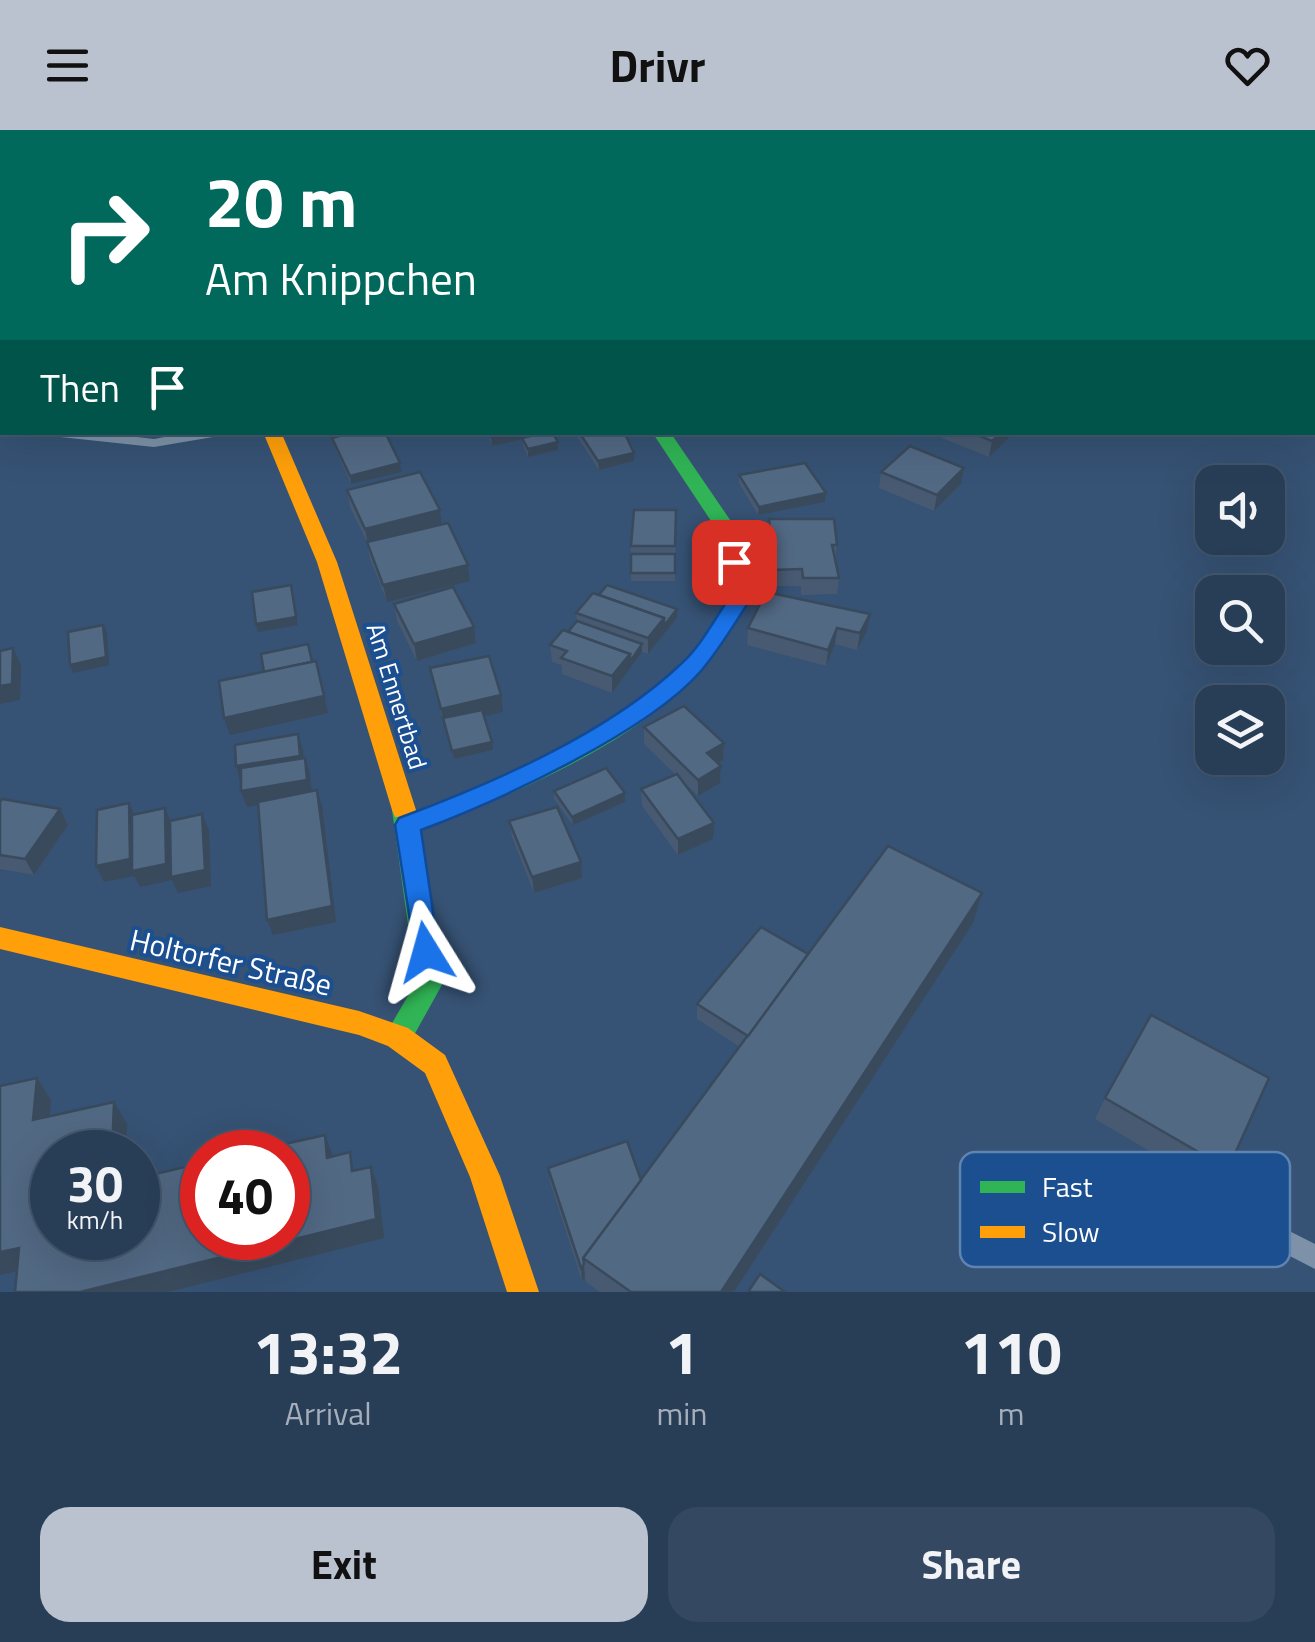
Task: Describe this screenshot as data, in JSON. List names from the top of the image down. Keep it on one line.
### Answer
{"streets":{"main road":["Am Ennertbad","Holtorfer Straße"]},"crossings":[["Am Ennertbad","Holtorfer Straße"]],"legend":["Fast","Slow"],"page":{"header":"Drivr","turn":["20 m","Am Knippchen"],"then":"Then","speed":"30 km/h","limit":"40","eta":["13:32","Arrival","1","min","110","m"],"buttons":["Exit","Share"]}}
